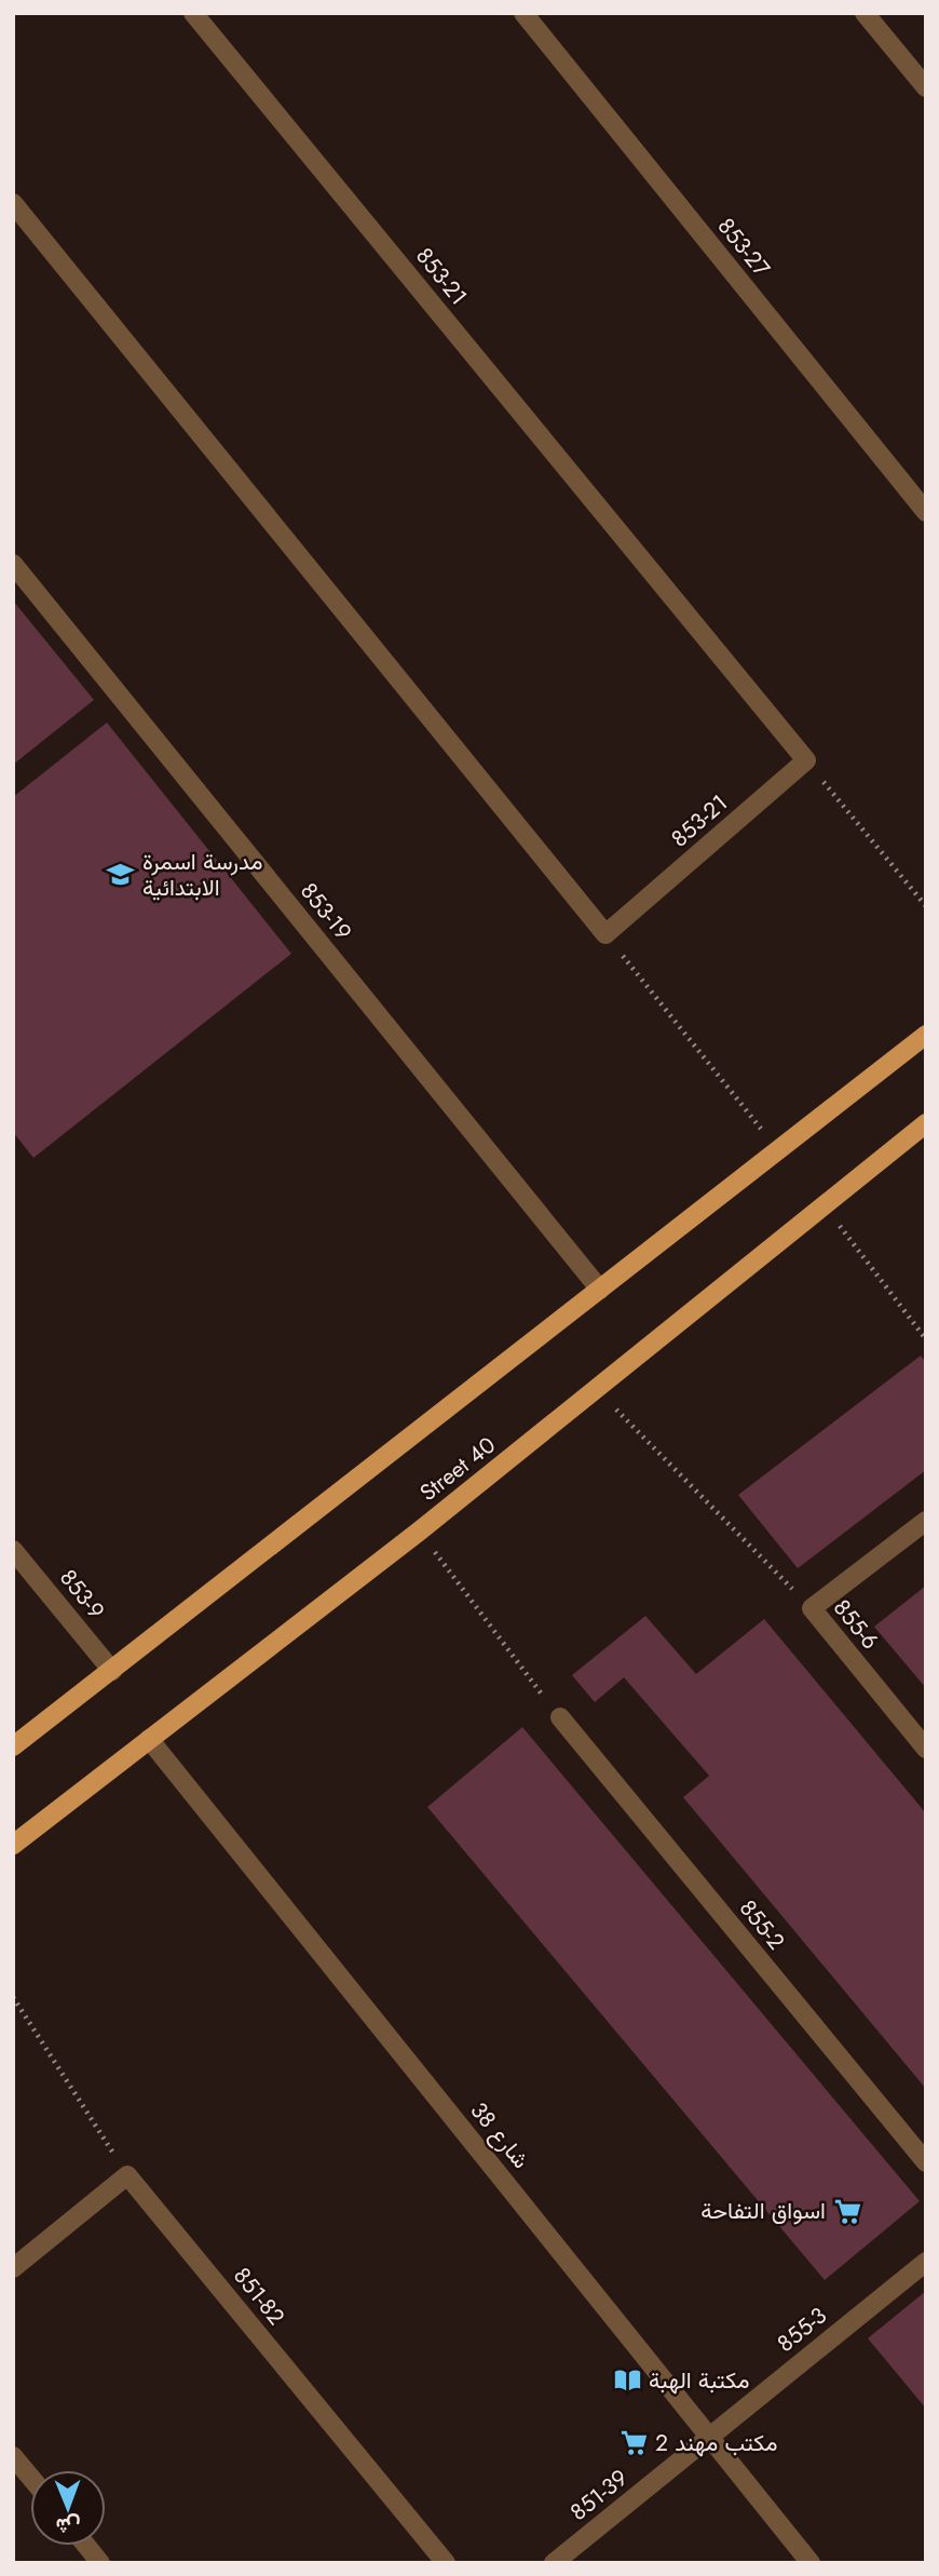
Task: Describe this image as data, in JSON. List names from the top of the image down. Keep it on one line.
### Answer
{"streets":{"main road":["Street 40"],"street":["853-27","853-21","853-19","853-9","855-6","855-2","شارع 38","851-82","855-3","851-39"]},"crossings":[["Street 40","شارع 38"],["شارع 38","855-3"],["شارع 38","851-39"],["855-3","851-39"]],"places":{"school or university":["مدرسة اسمرة الابتدائية"],"supermarket":["اسواق التفاحة","مكتب مهند 2"],"library":["مكتبة الهبة"]},"north":"bottom"}
